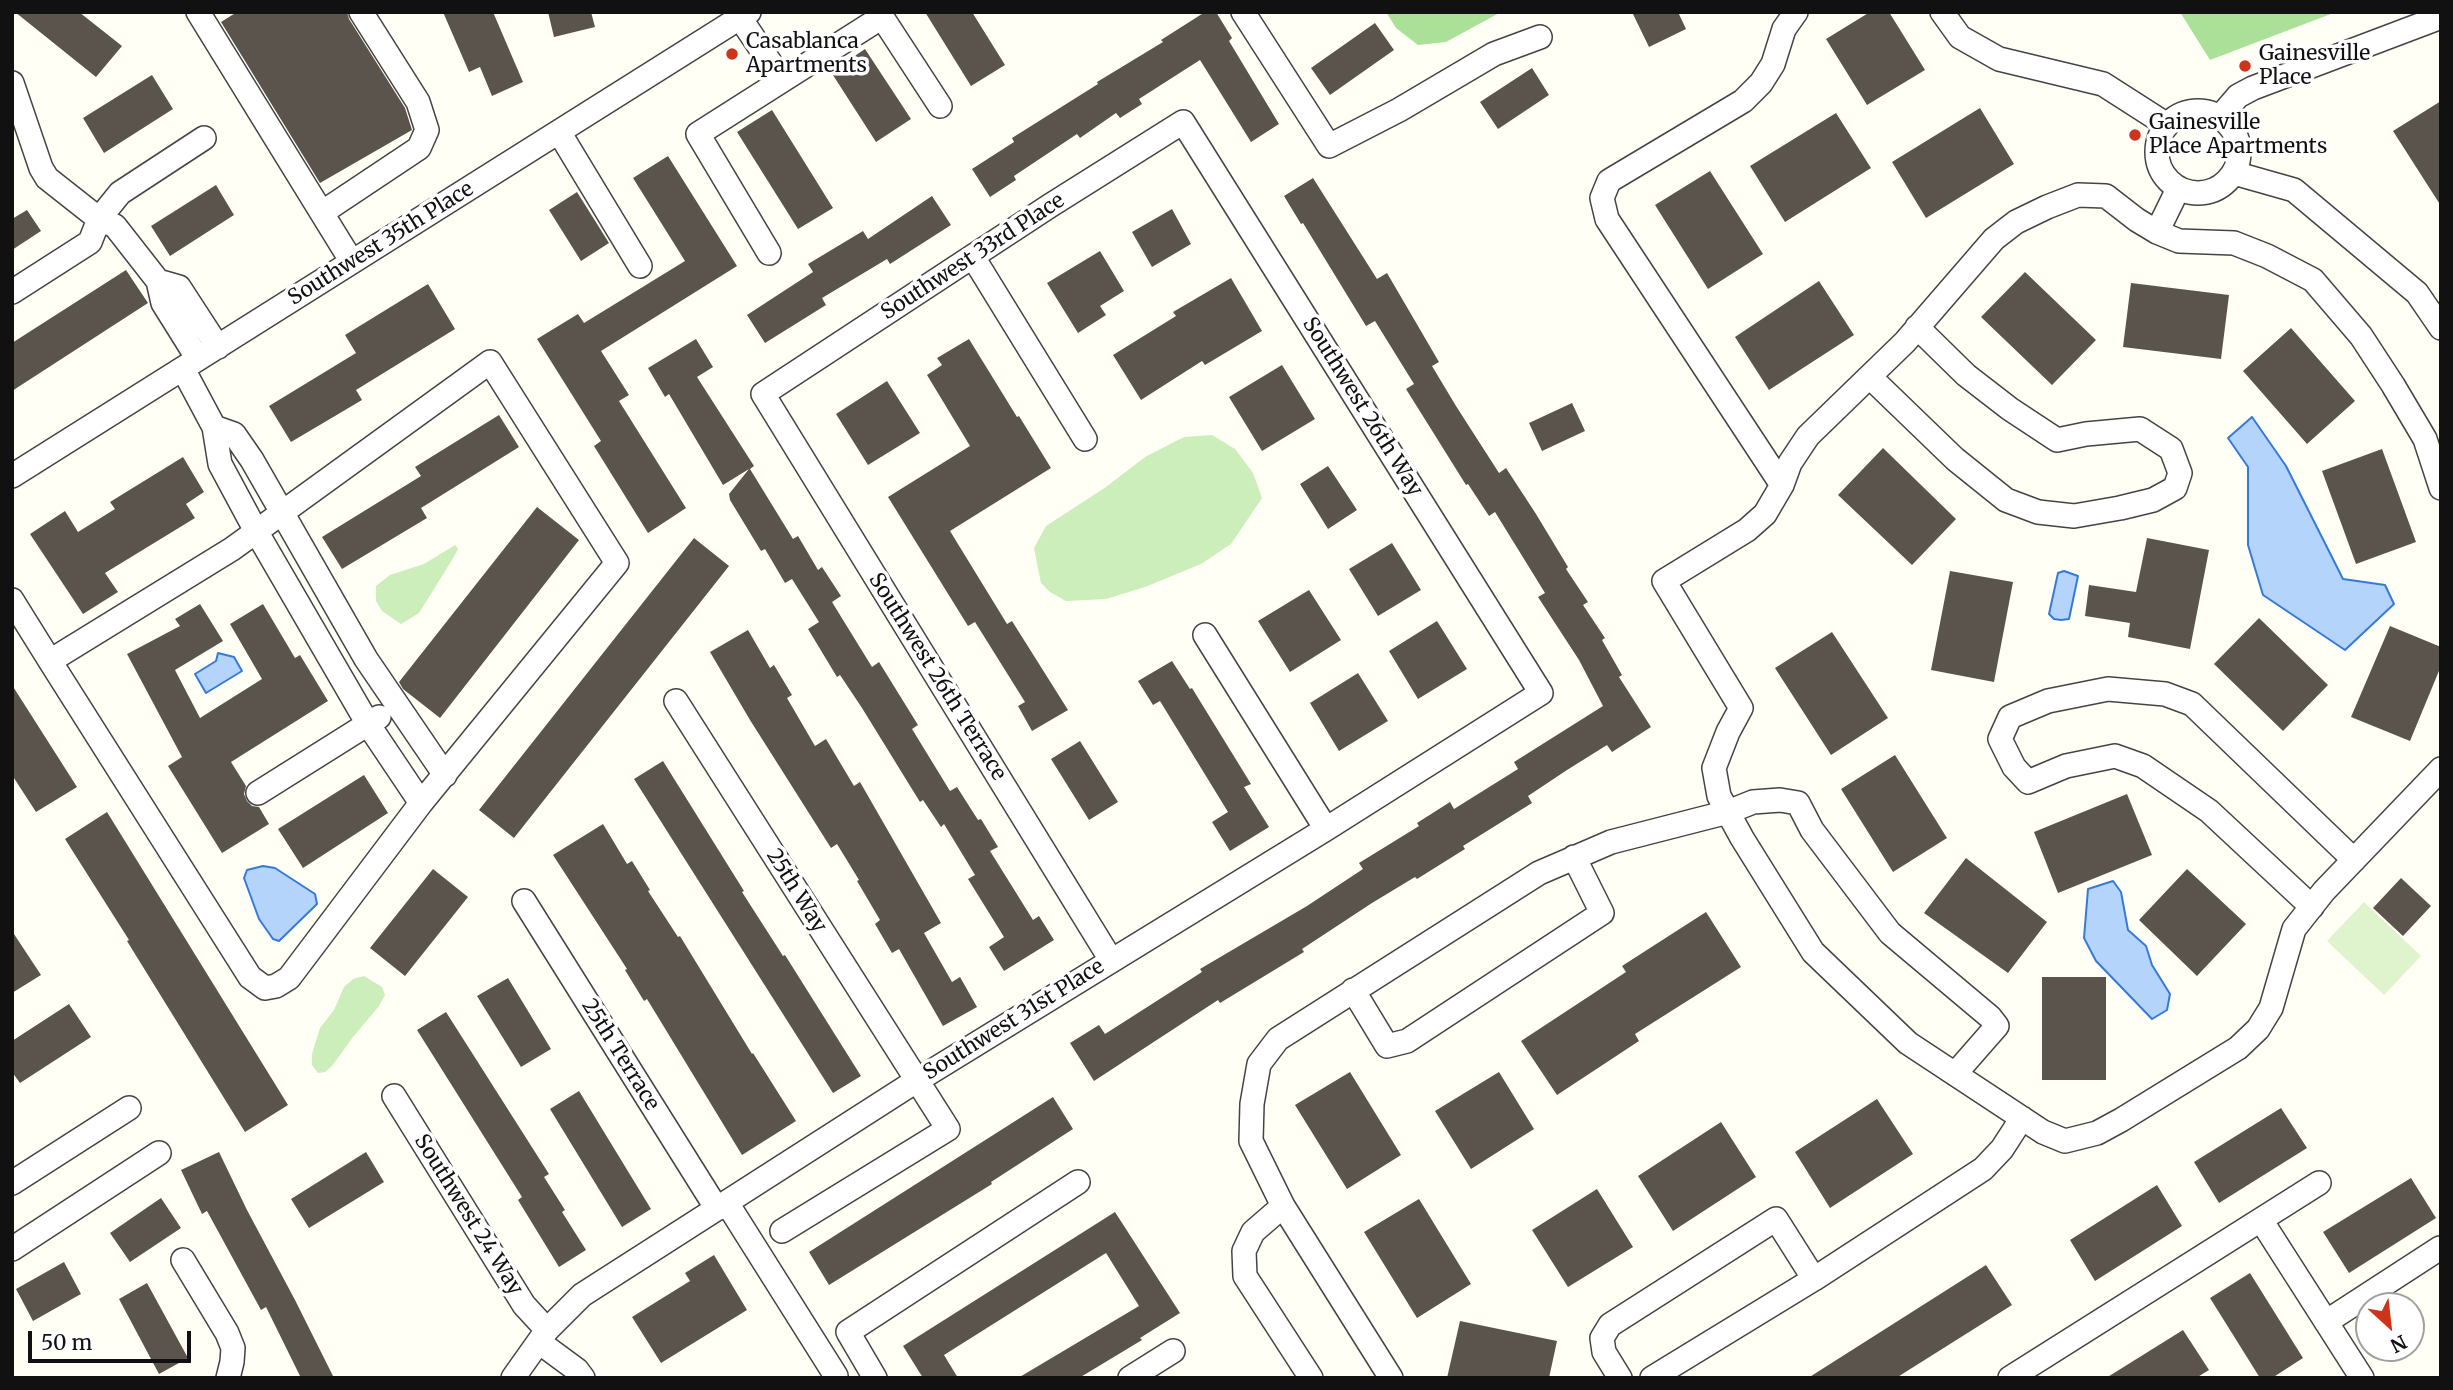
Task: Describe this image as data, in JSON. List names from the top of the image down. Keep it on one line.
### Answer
{"streets":{"street":["Southwest 35th Place","Southwest 33rd Place","Southwest 26th Way","Southwest 26th Terrace","25th Way","Southwest 31st Place","25th Terrace","Southwest 24 Way"]},"crossings":[["Southwest 33rd Place","Southwest 26th Way"],["Southwest 33rd Place","Southwest 26th Terrace"],["Southwest 26th Way","Southwest 31st Place"],["Southwest 26th Terrace","Southwest 31st Place"],["25th Way","Southwest 31st Place"],["Southwest 31st Place","25th Terrace"],["Southwest 31st Place","Southwest 24 Way"]],"places":["Casablanca Apartments","Gainesville Place","Gainesville Place Apartments"],"scale_bar":"50 m","north":"bottom right"}
